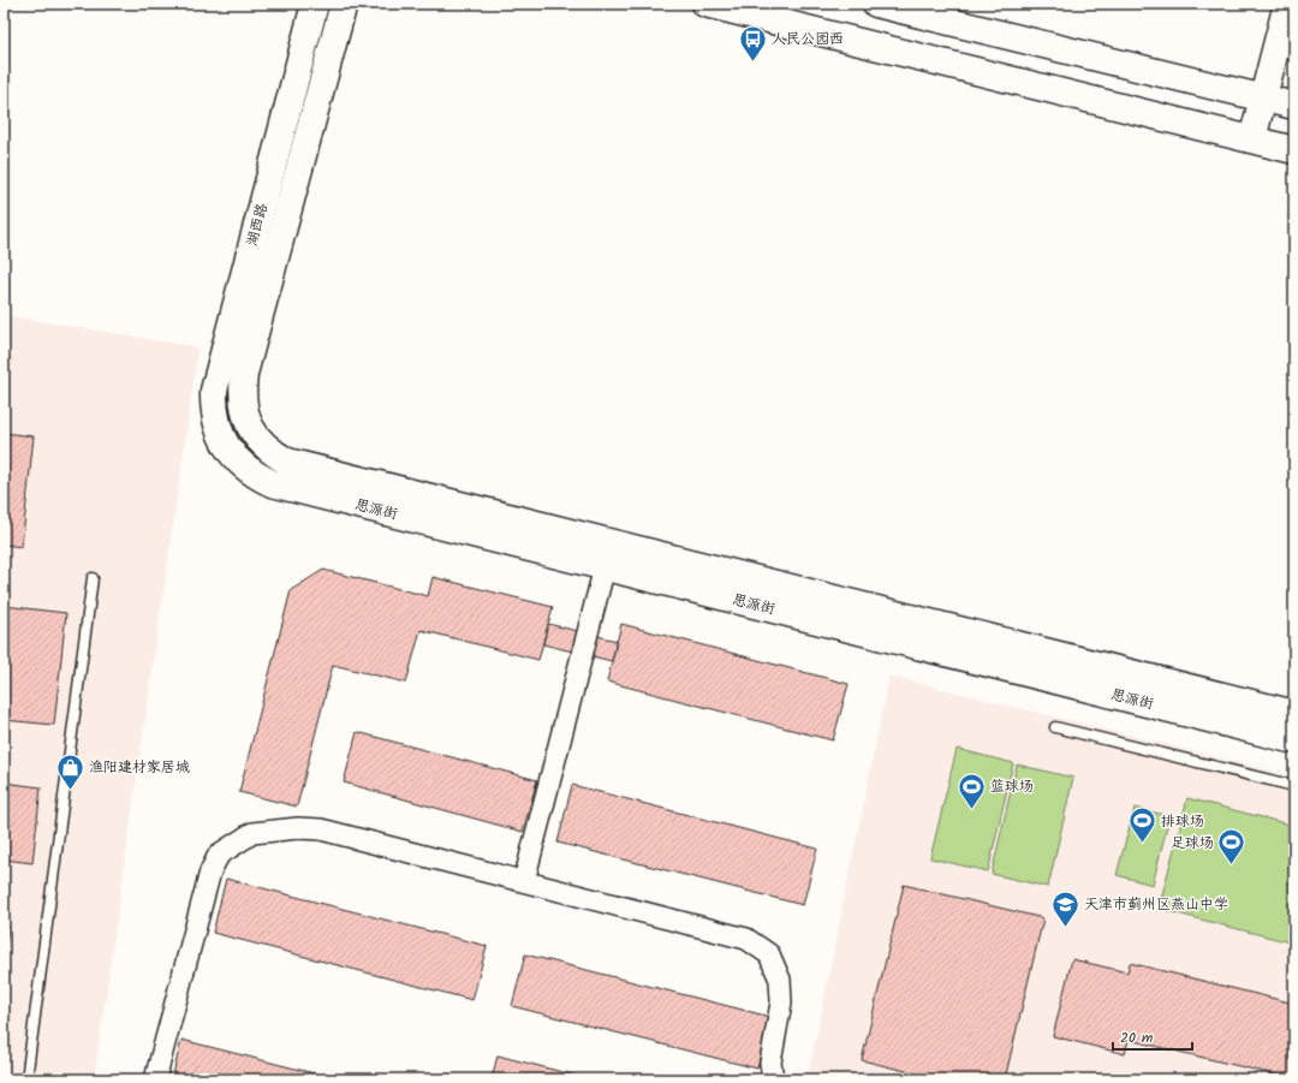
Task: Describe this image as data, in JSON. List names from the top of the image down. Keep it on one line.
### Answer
{"streets":{"street":["湖西路","思源街"]},"crossings":[["湖西路","思源街"]],"places":{"bus stop":["人民公园西"],"shop":["渔阳建材家居城"],"sports":["篮球场","排球场","足球场"],"school or university":["天津市蓟州区燕山中学"]},"scale_bar":"20 m"}
